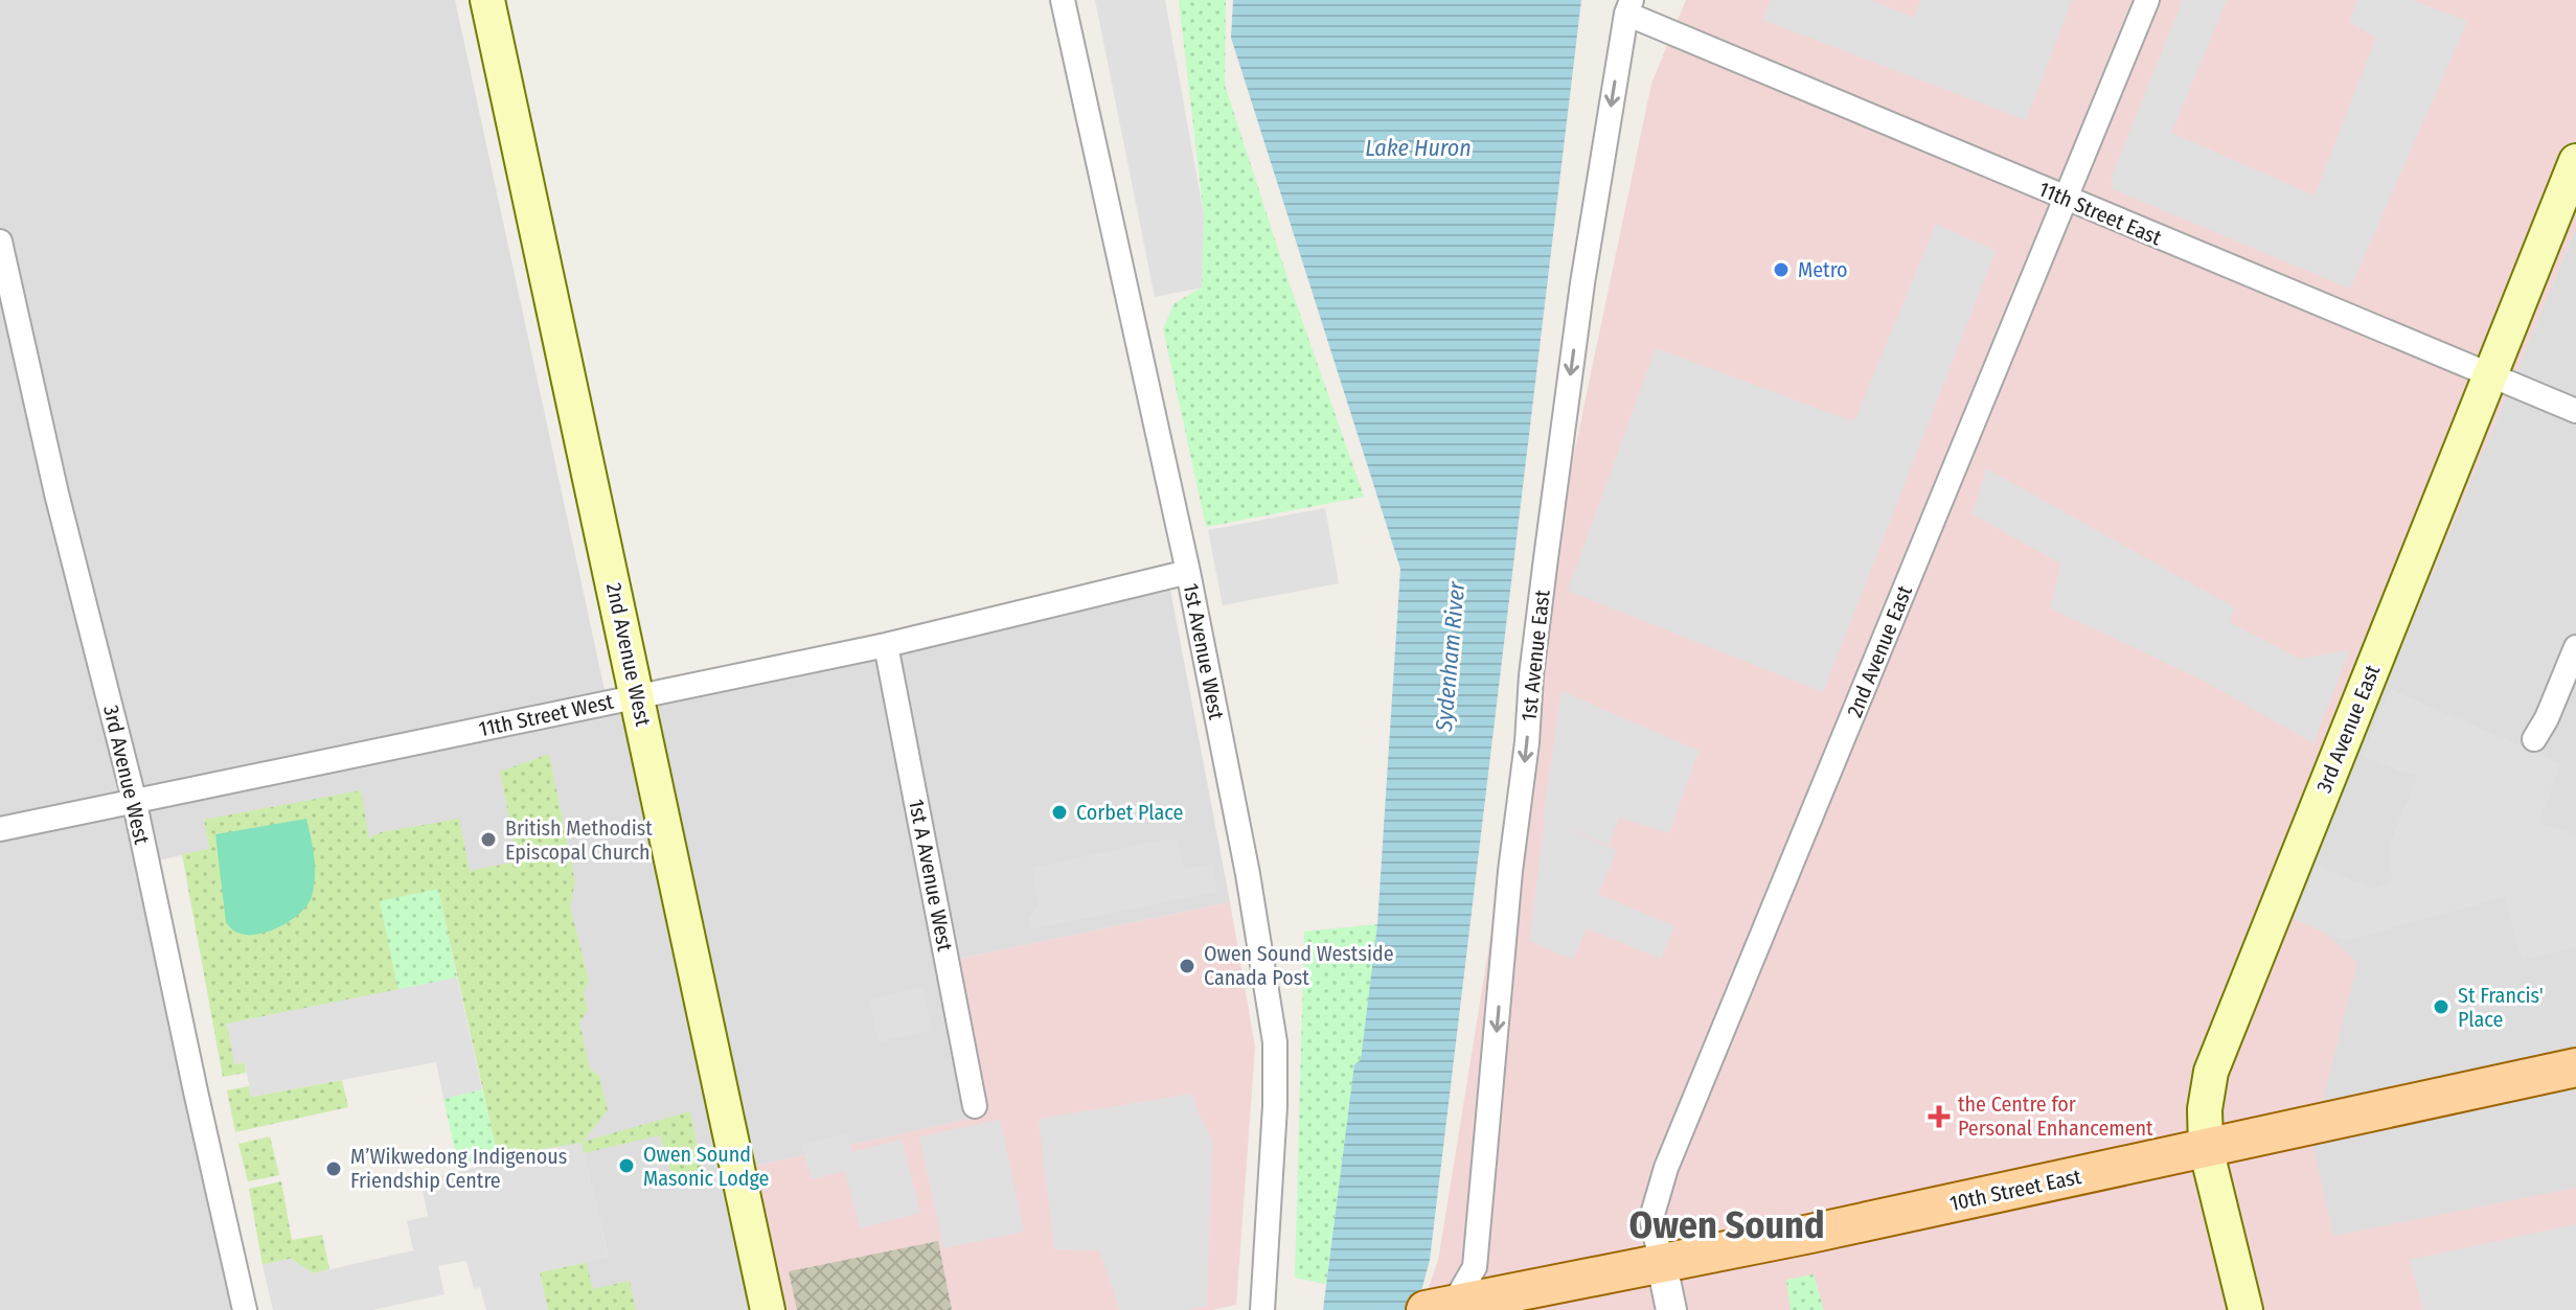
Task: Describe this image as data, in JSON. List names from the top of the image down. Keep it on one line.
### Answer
{"streets":{"main road":["2nd Avenue West","3rd Avenue East","10th Street East"],"street":["11th Street East","1st Avenue West","2nd Avenue East","1st Avenue East","11th Street West","3rd Avenue West","1st A Avenue West"]},"crossings":[["11th Street East","2nd Avenue East"],["11th Street East","1st Avenue East"],["11th Street East","3rd Avenue East"],["1st Avenue West","11th Street West"],["2nd Avenue East","10th Street East"],["2nd Avenue West","11th Street West"],["1st Avenue East","10th Street East"],["11th Street West","3rd Avenue West"],["11th Street West","1st A Avenue West"],["3rd Avenue East","10th Street East"]],"one_way":["1st Avenue East"],"districts":["Owen Sound"],"water":["Lake Huron","Sydenham River"],"places":{"other":["Metro","Corbet Place","British Methodist Episcopal Church","Owen Sound Westside Canada Post","St Francis' Place","Owen Sound Masonic Lodge","M’Wikwedong Indigenous Friendship Centre"],"health":["the Centre for Personal Enhancement"]}}
